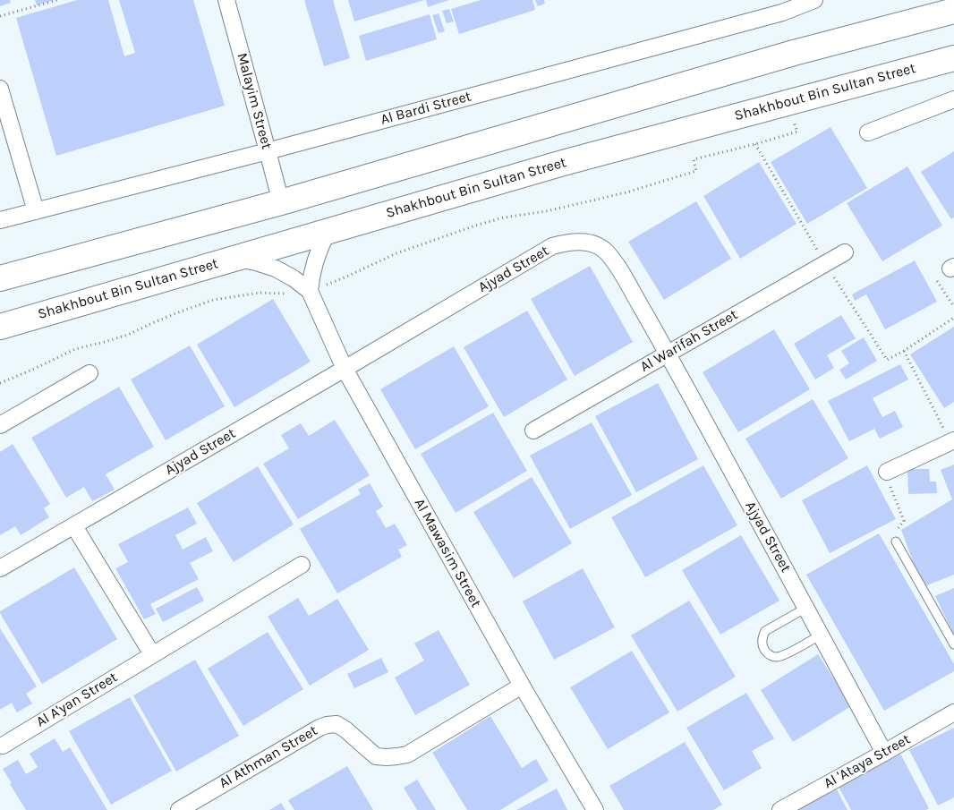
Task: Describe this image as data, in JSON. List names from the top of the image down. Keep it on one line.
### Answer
{"streets":{"main road":["Shakhbout Bin Sultan Street"],"street":["Malayim Street","Al Bardi Street","Ajyad Street","Al Warifah Street","Al Mawasim Street","Al A'yan Street","Al Athman Street","Al 'Ataya Street"]},"crossings":[["Shakhbout Bin Sultan Street","Al Mawasim Street"],["Malayim Street","Al Bardi Street"],["Ajyad Street","Al Warifah Street"],["Ajyad Street","Al Mawasim Street"],["Ajyad Street","Al 'Ataya Street"],["Al Mawasim Street","Al Athman Street"]]}
